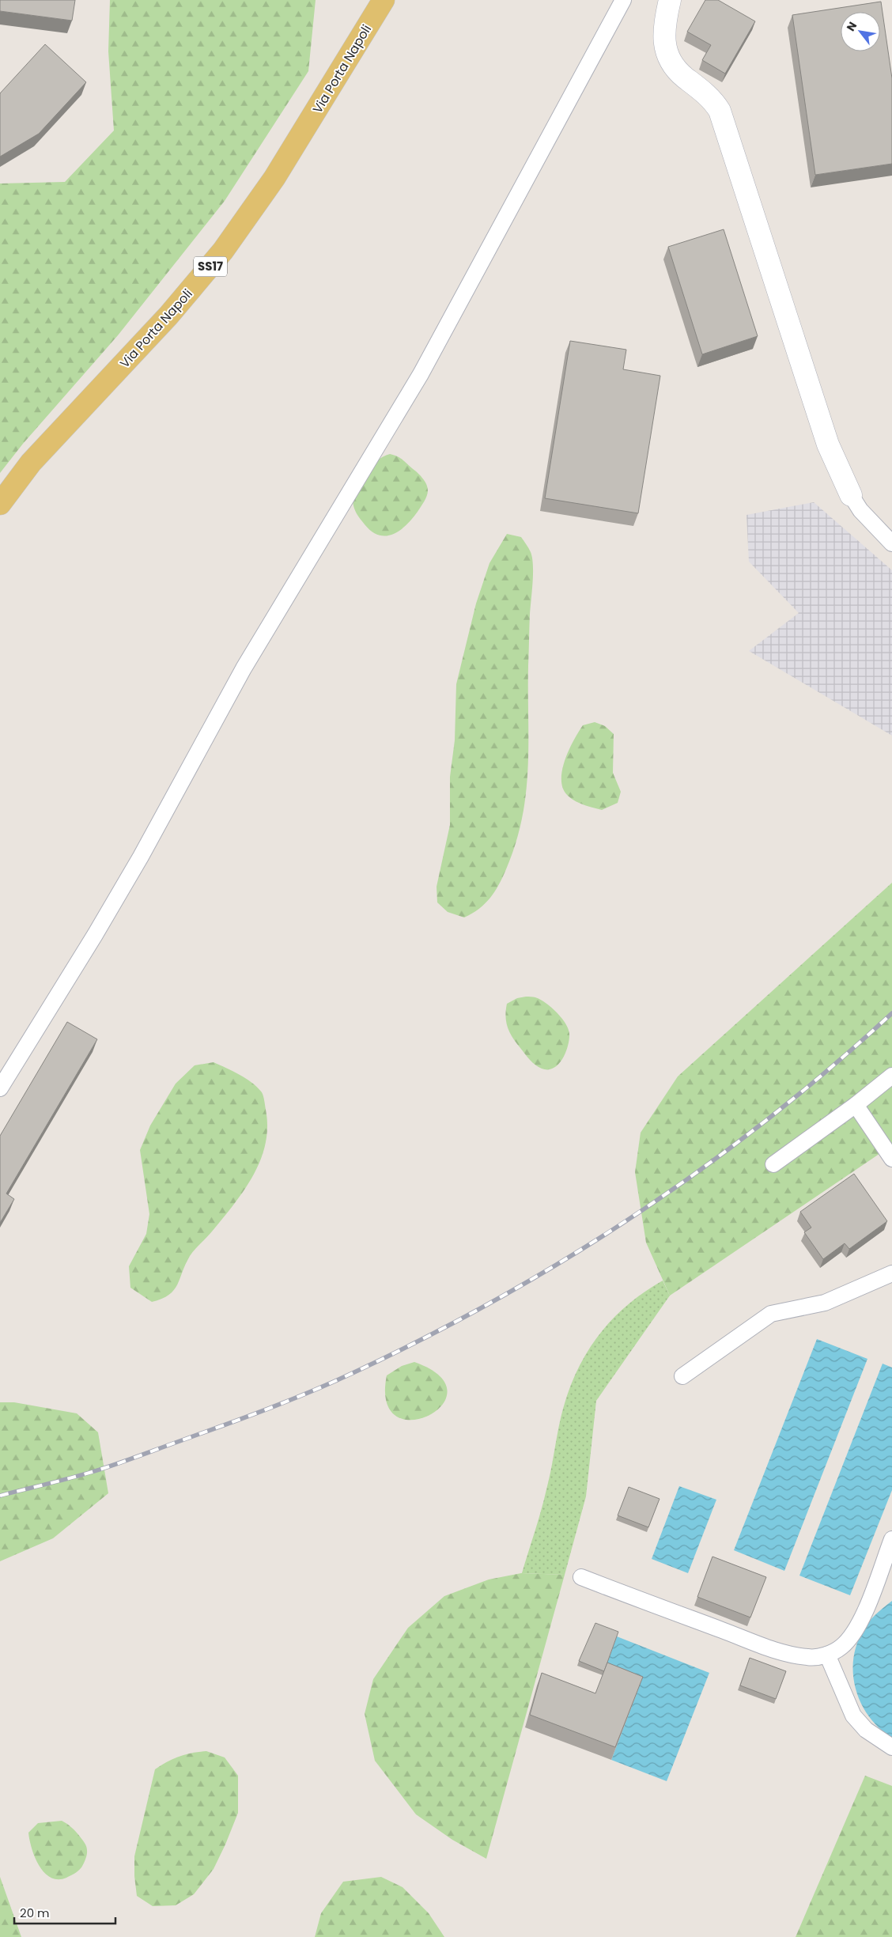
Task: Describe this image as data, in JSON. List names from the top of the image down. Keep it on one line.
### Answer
{"streets":{"main road":["Via Porta Napoli","SS17"]},"scale_bar":"20 m","north":"top left"}
